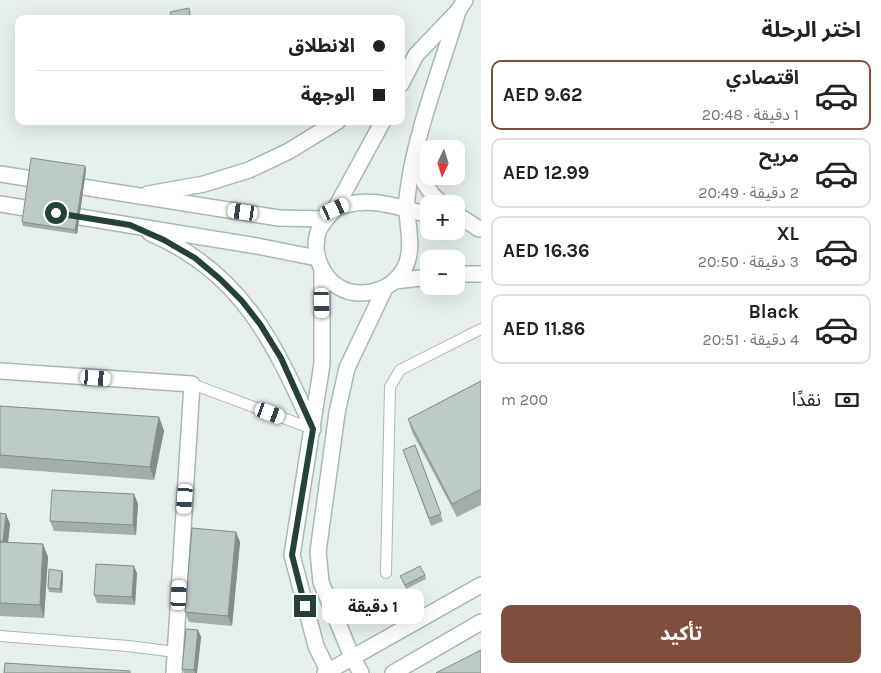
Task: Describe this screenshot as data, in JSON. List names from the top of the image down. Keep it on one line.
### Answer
{"north":"bottom","page":{"heading":"اختر الرحلة","banner":["الانطلاق","الوجهة"],"list":[{"name":"اقتصادي","note":"1 دقيقة · 20:48","value":"AED 9.62"},{"name":"مريح","note":"2 دقيقة · 20:49","value":"AED 12.99"},{"name":"XL","note":"3 دقيقة · 20:50","value":"AED 16.36"},{"name":"Black","note":"4 دقيقة · 20:51","value":"AED 11.86"}],"map_buttons":["+","−"],"pay":["نقدًا","200 m"],"bubble":"1 دقيقة","buttons":"تأكيد"}}
